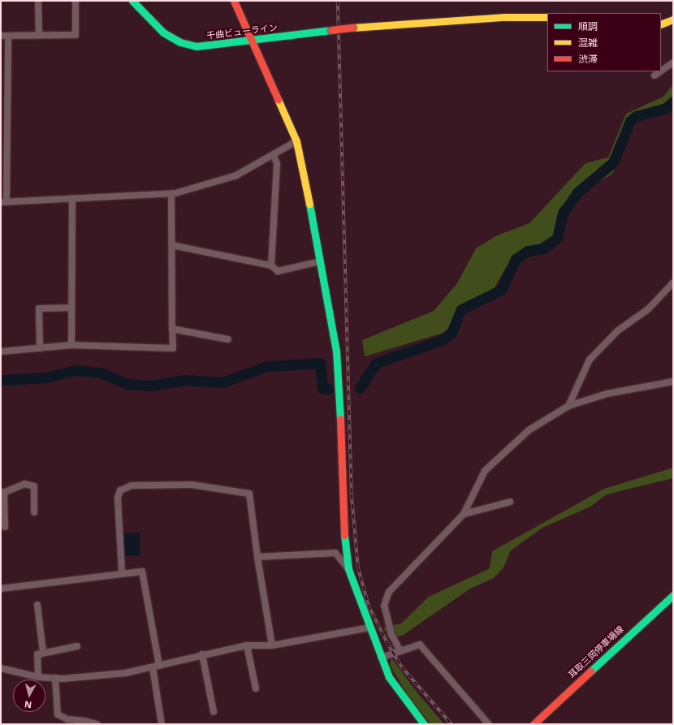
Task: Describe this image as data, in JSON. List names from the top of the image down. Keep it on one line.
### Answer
{"streets":{"street":["千曲ビューライン","耳取三岡停車場線"]},"legend":["順調","混雑","渋滞"],"north":"bottom"}
